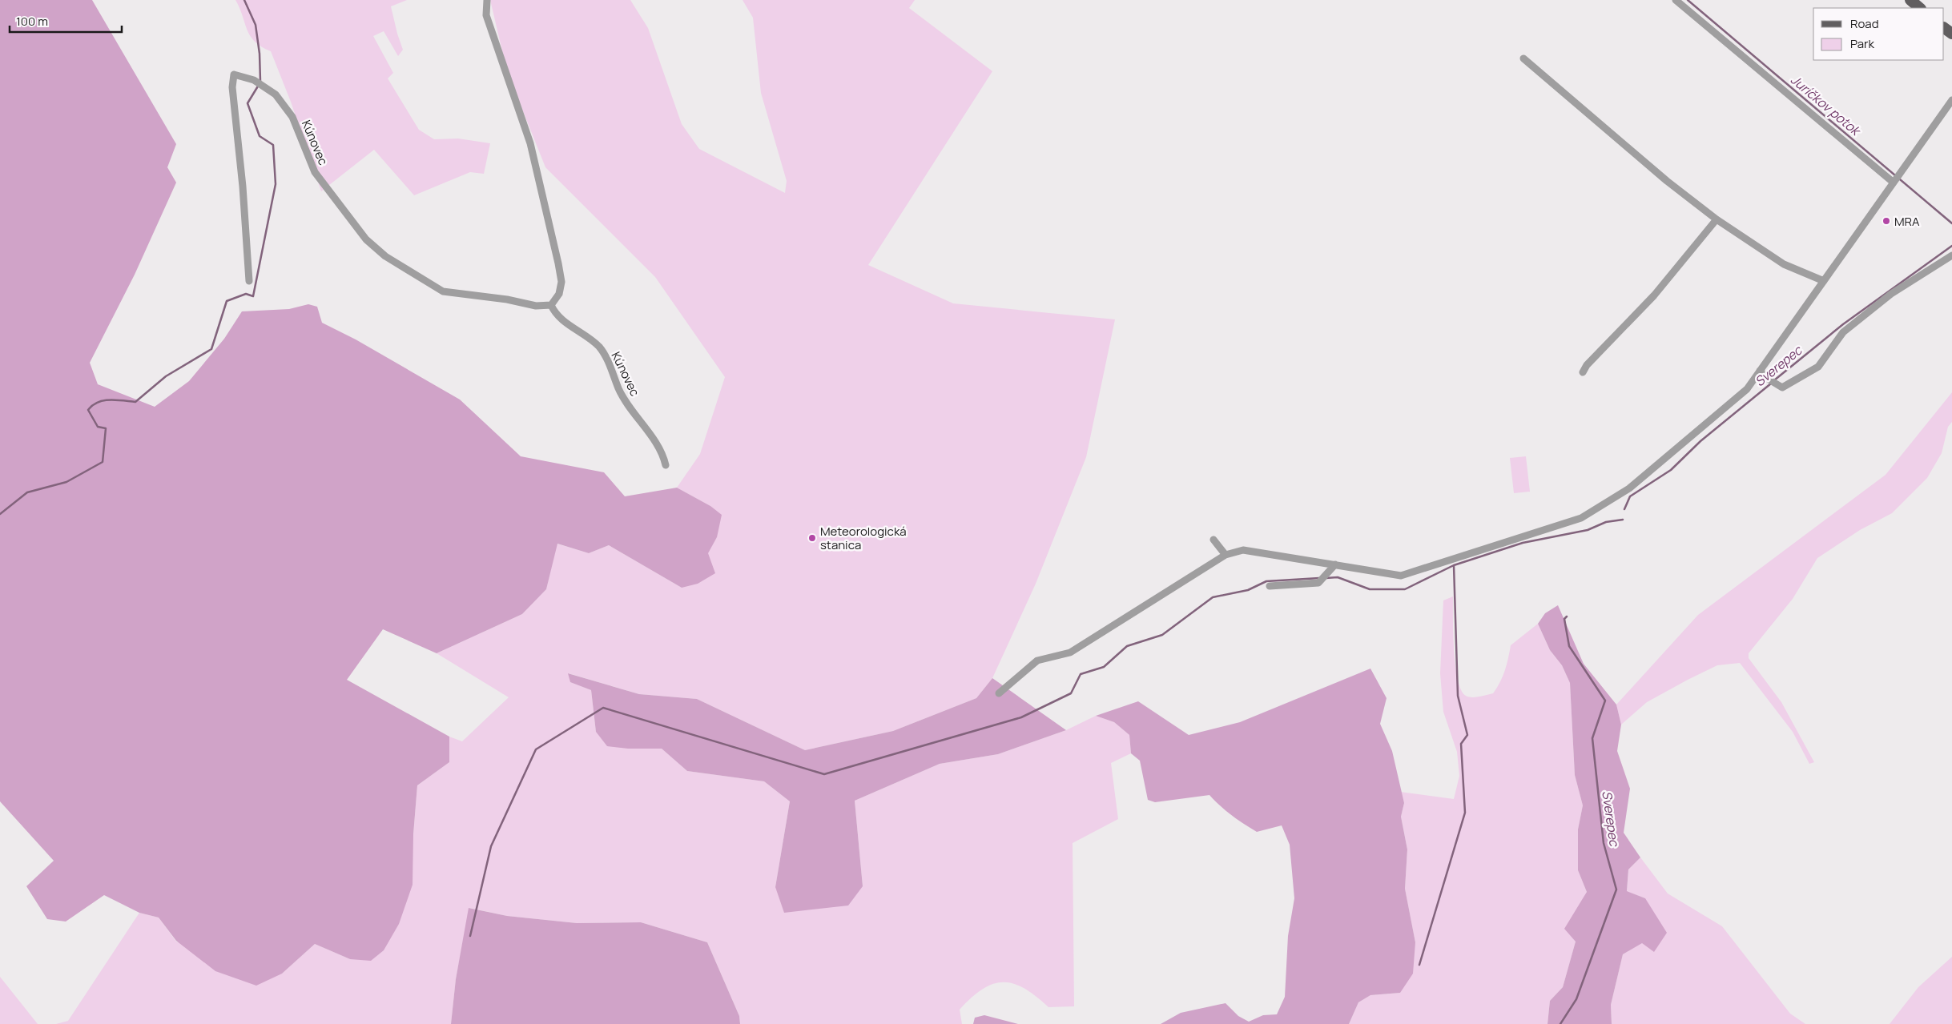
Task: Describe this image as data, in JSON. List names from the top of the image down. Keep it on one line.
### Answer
{"streets":{"street":["Kúnovec"]},"water":["Juríčkov potok","Sverepec"],"places":["MRA","Meteorologická stanica"],"legend":["Road","Park"],"scale_bar":"100 m"}
